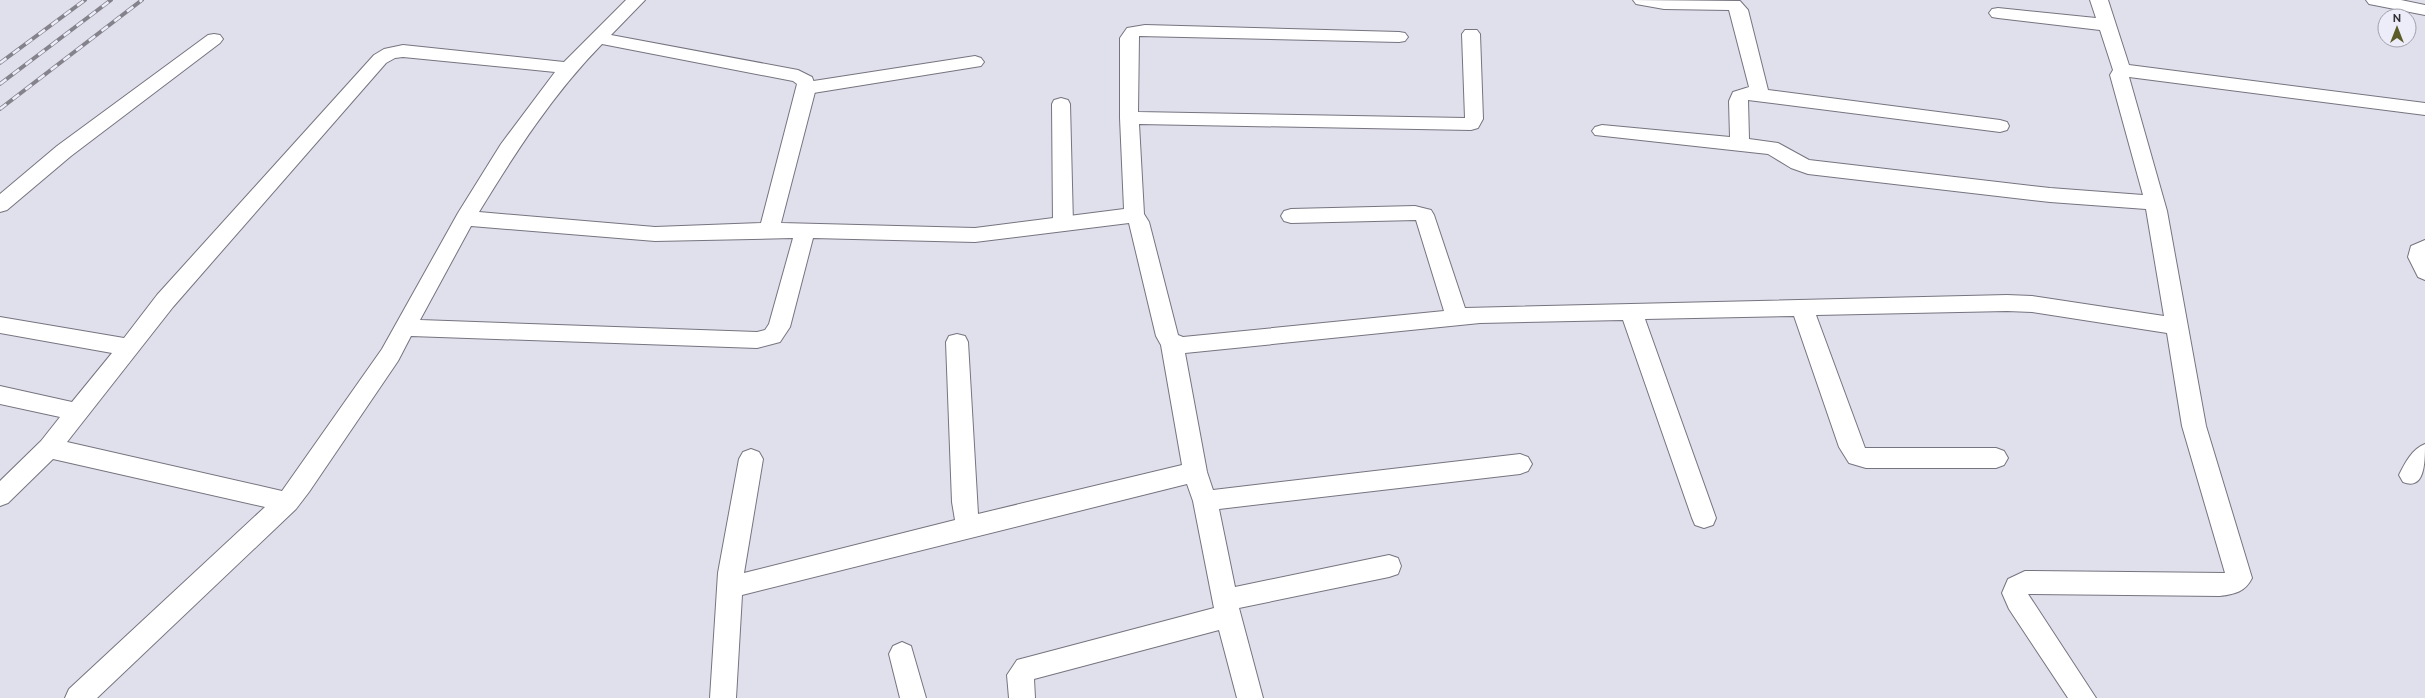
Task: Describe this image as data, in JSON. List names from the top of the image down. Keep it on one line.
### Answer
{"north":"top"}
